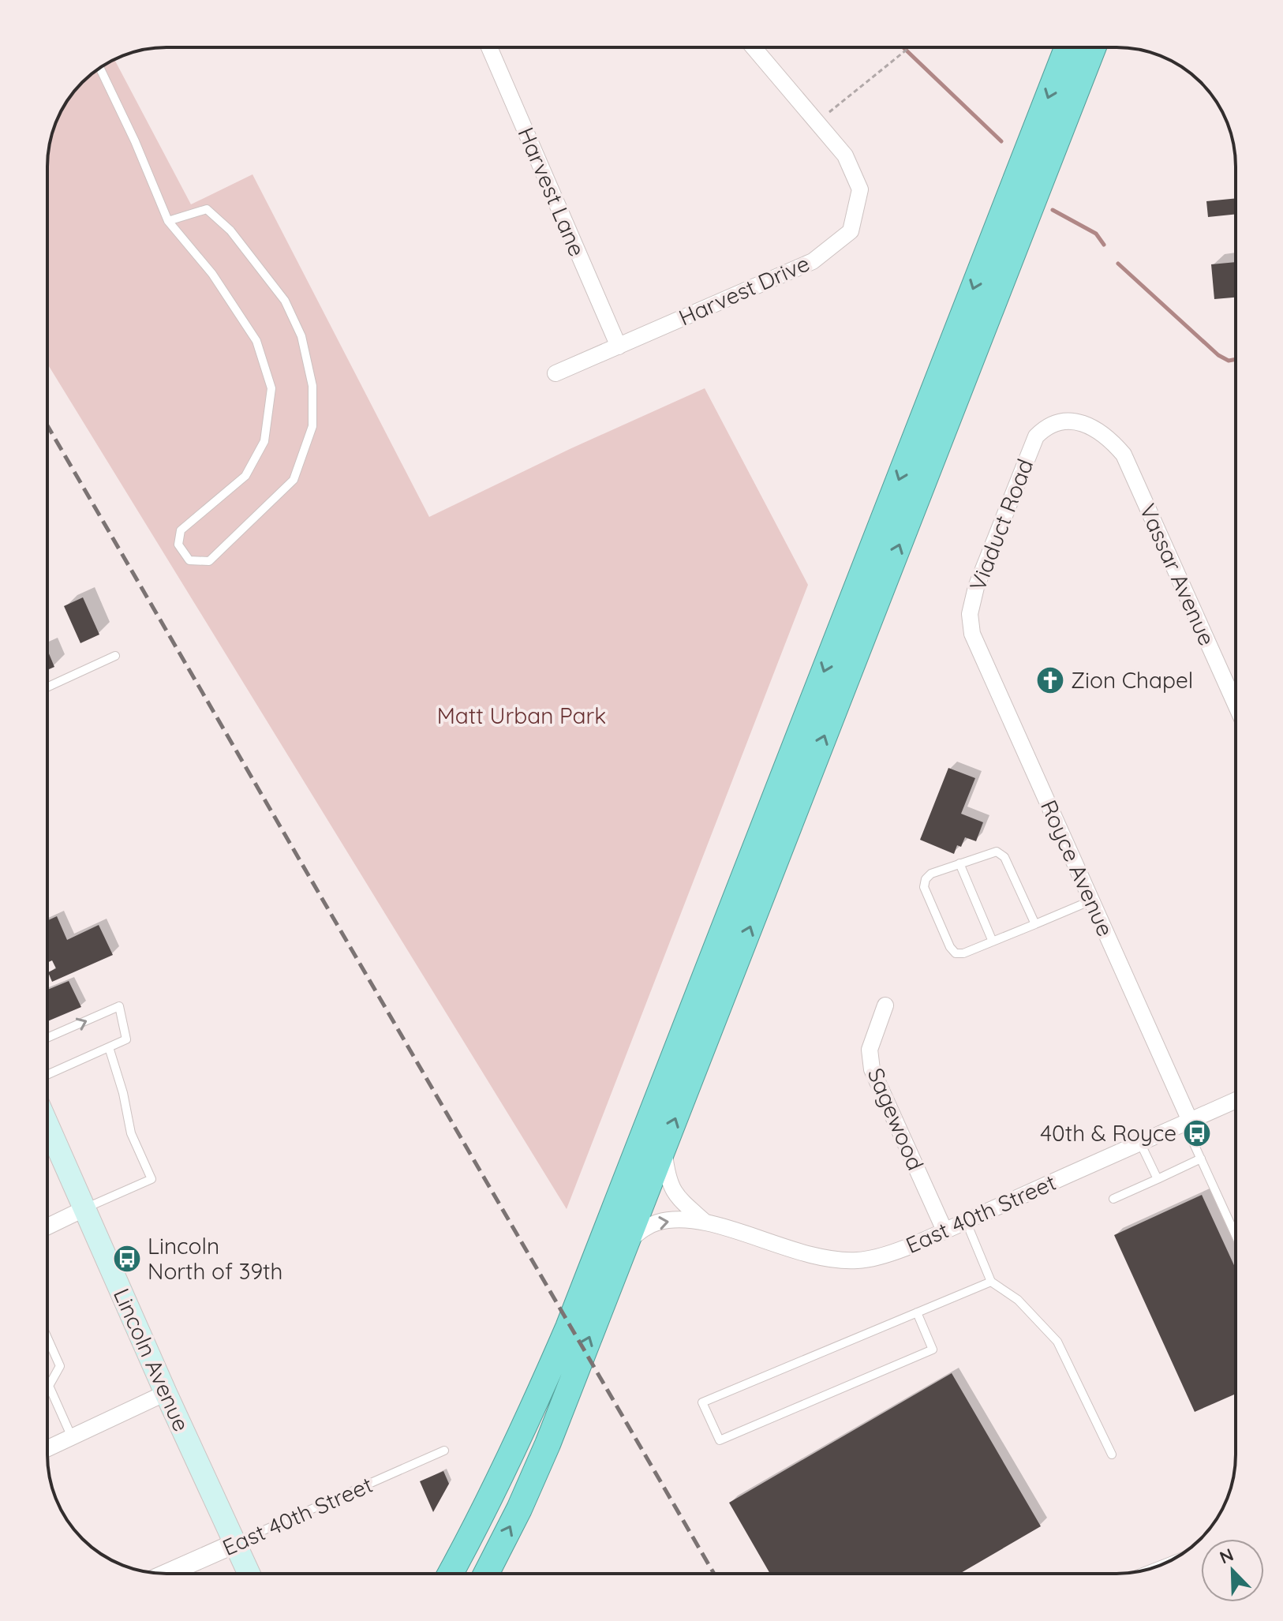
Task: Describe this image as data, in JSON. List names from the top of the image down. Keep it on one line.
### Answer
{"streets":{"main road":["Lincoln Avenue"],"street":["Harvest Lane","Harvest Drive","Viaduct Road","Vassar Avenue","Royce Avenue","Sagewood","East 40th Street"]},"crossings":[["Harvest Lane","Harvest Drive"],["Viaduct Road","Vassar Avenue"],["Viaduct Road","Royce Avenue"],["Royce Avenue","East 40th Street"],["Sagewood","East 40th Street"],["East 40th Street","Lincoln Avenue"]],"parks":["Matt Urban Park"],"places":{"church":["Zion Chapel"],"bus stop":["40th & Royce","Lincoln North of 39th"]},"north":"top left"}
